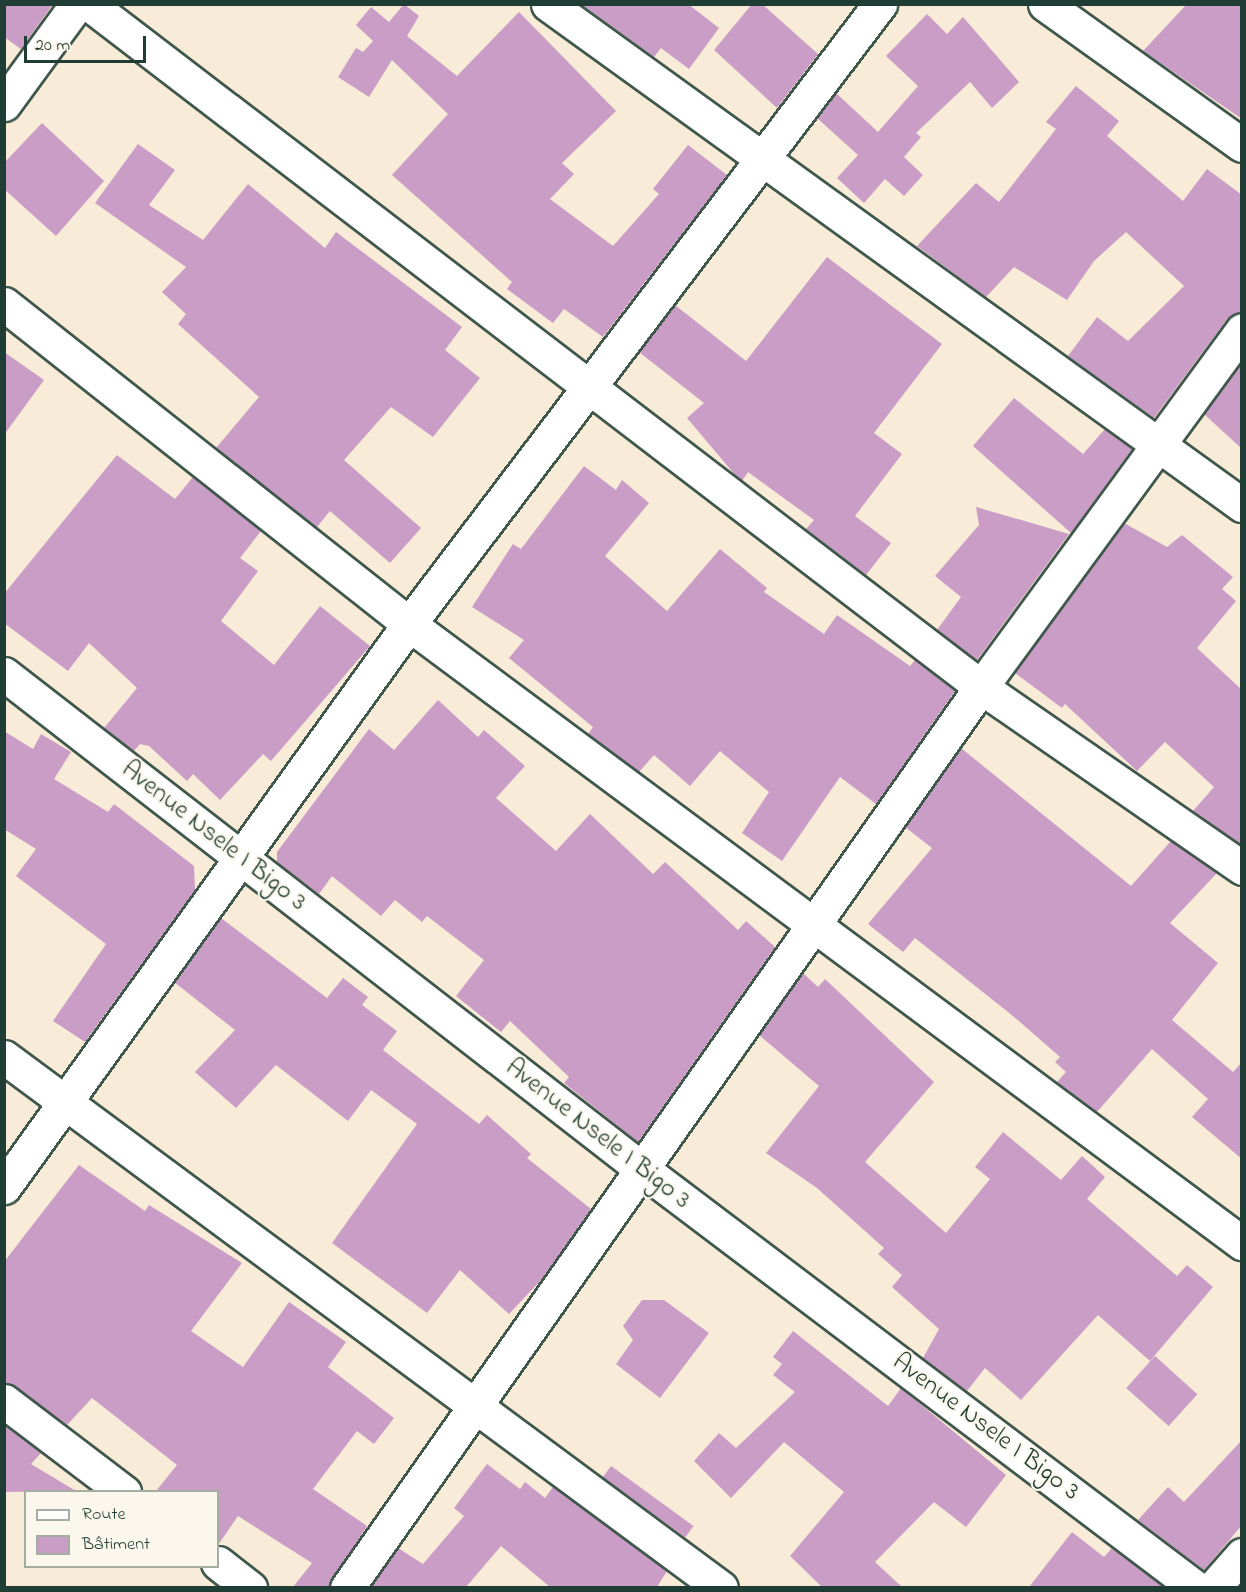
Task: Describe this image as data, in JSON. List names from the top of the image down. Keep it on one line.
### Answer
{"streets":{"street":["Avenue Nsele I Bigo 3"]},"legend":["Route","Bâtiment"],"scale_bar":"20 m"}
